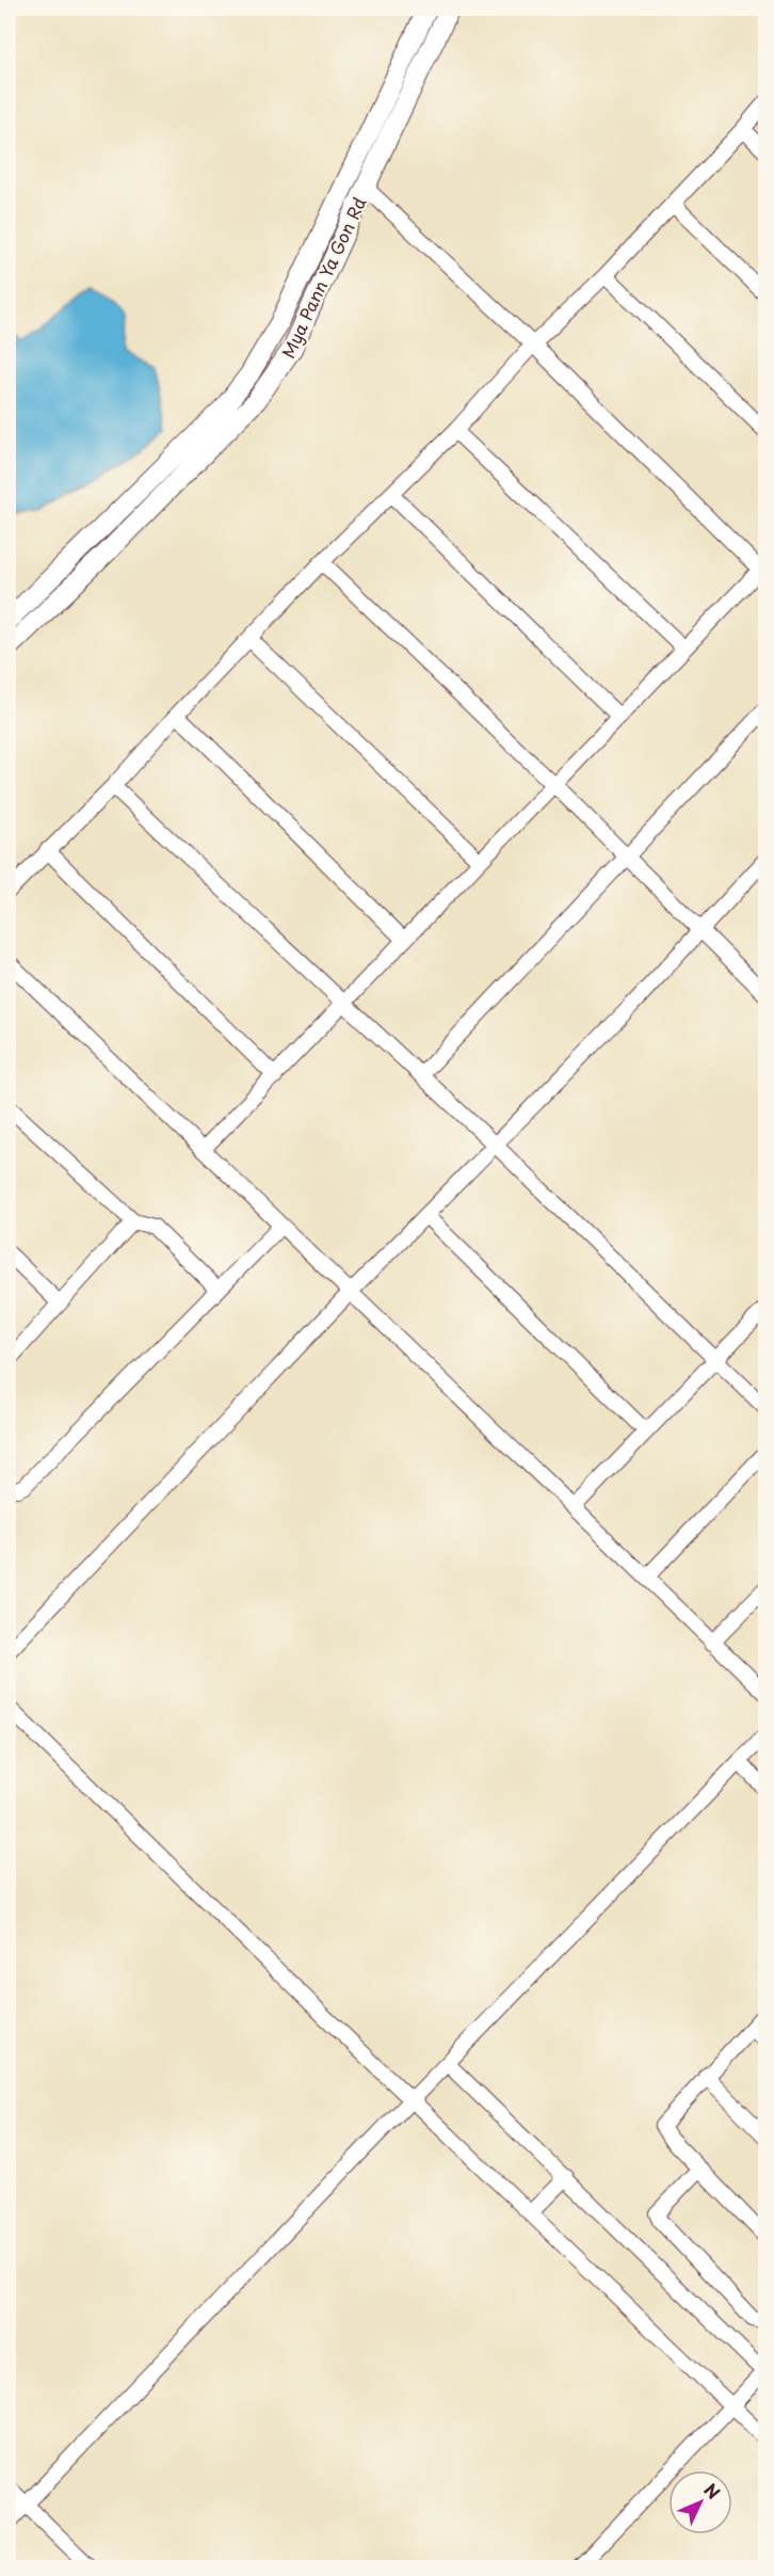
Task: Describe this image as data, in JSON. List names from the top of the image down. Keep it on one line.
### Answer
{"streets":{"main road":["Mya Pann Ya Gon Rd"]},"north":"top right"}
